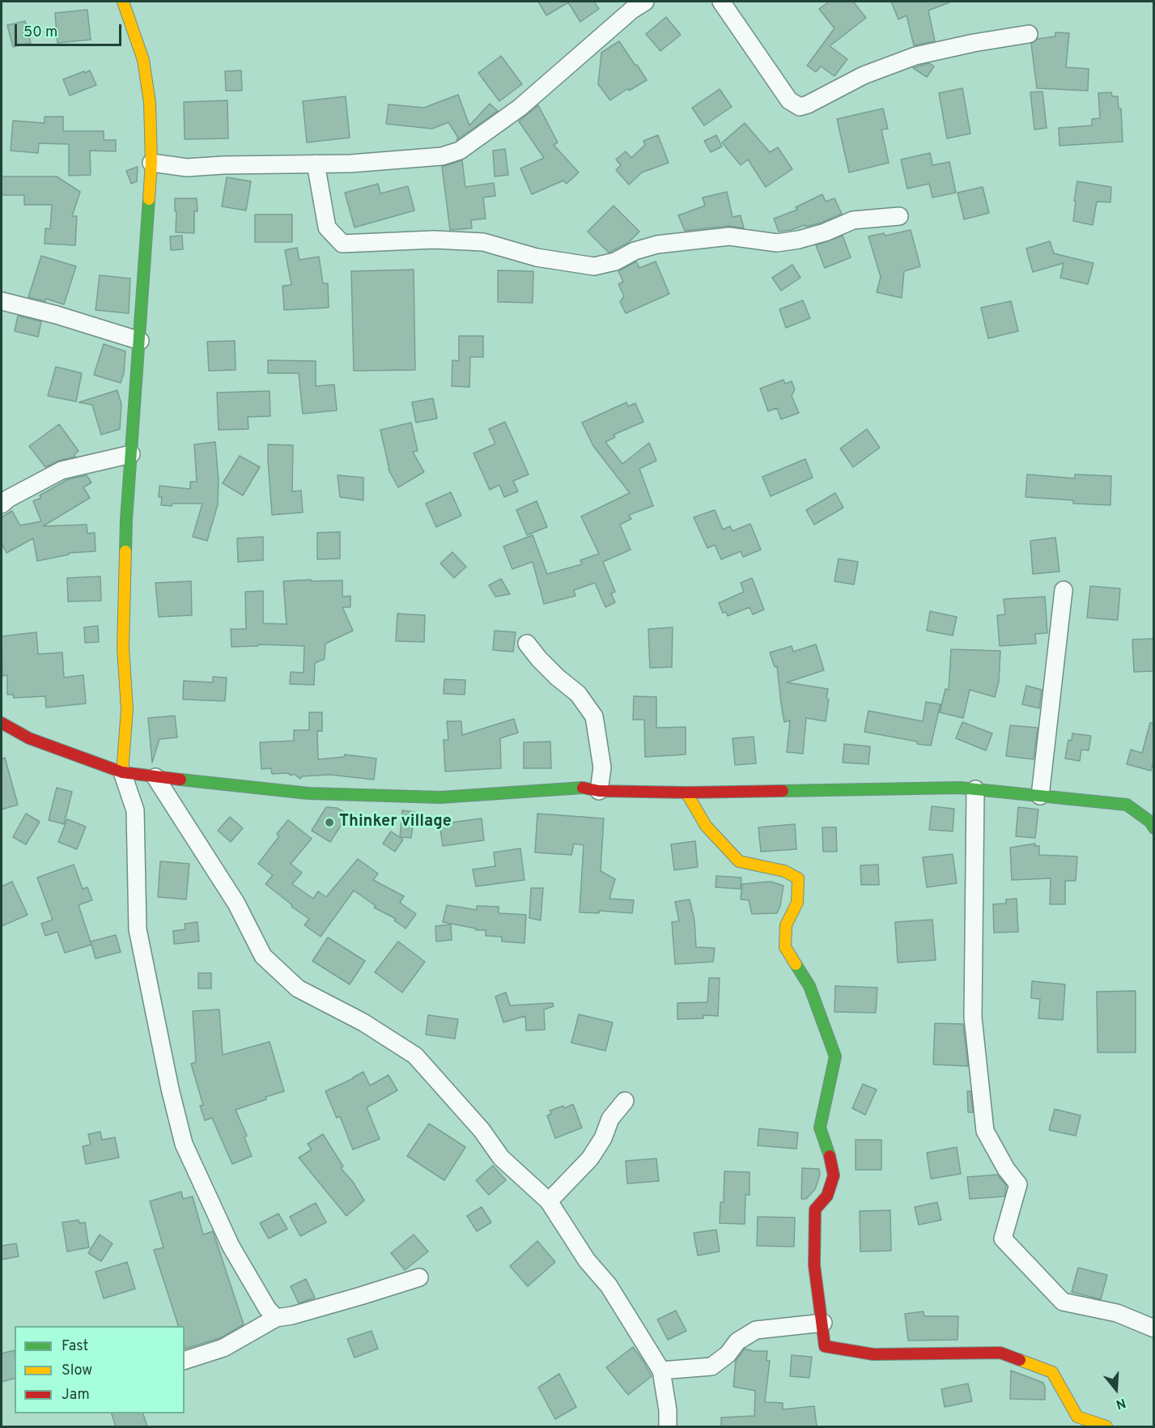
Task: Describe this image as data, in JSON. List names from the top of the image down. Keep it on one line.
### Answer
{"places":["Thinker village"],"legend":["Fast","Slow","Jam"],"scale_bar":"50 m","north":"bottom"}
